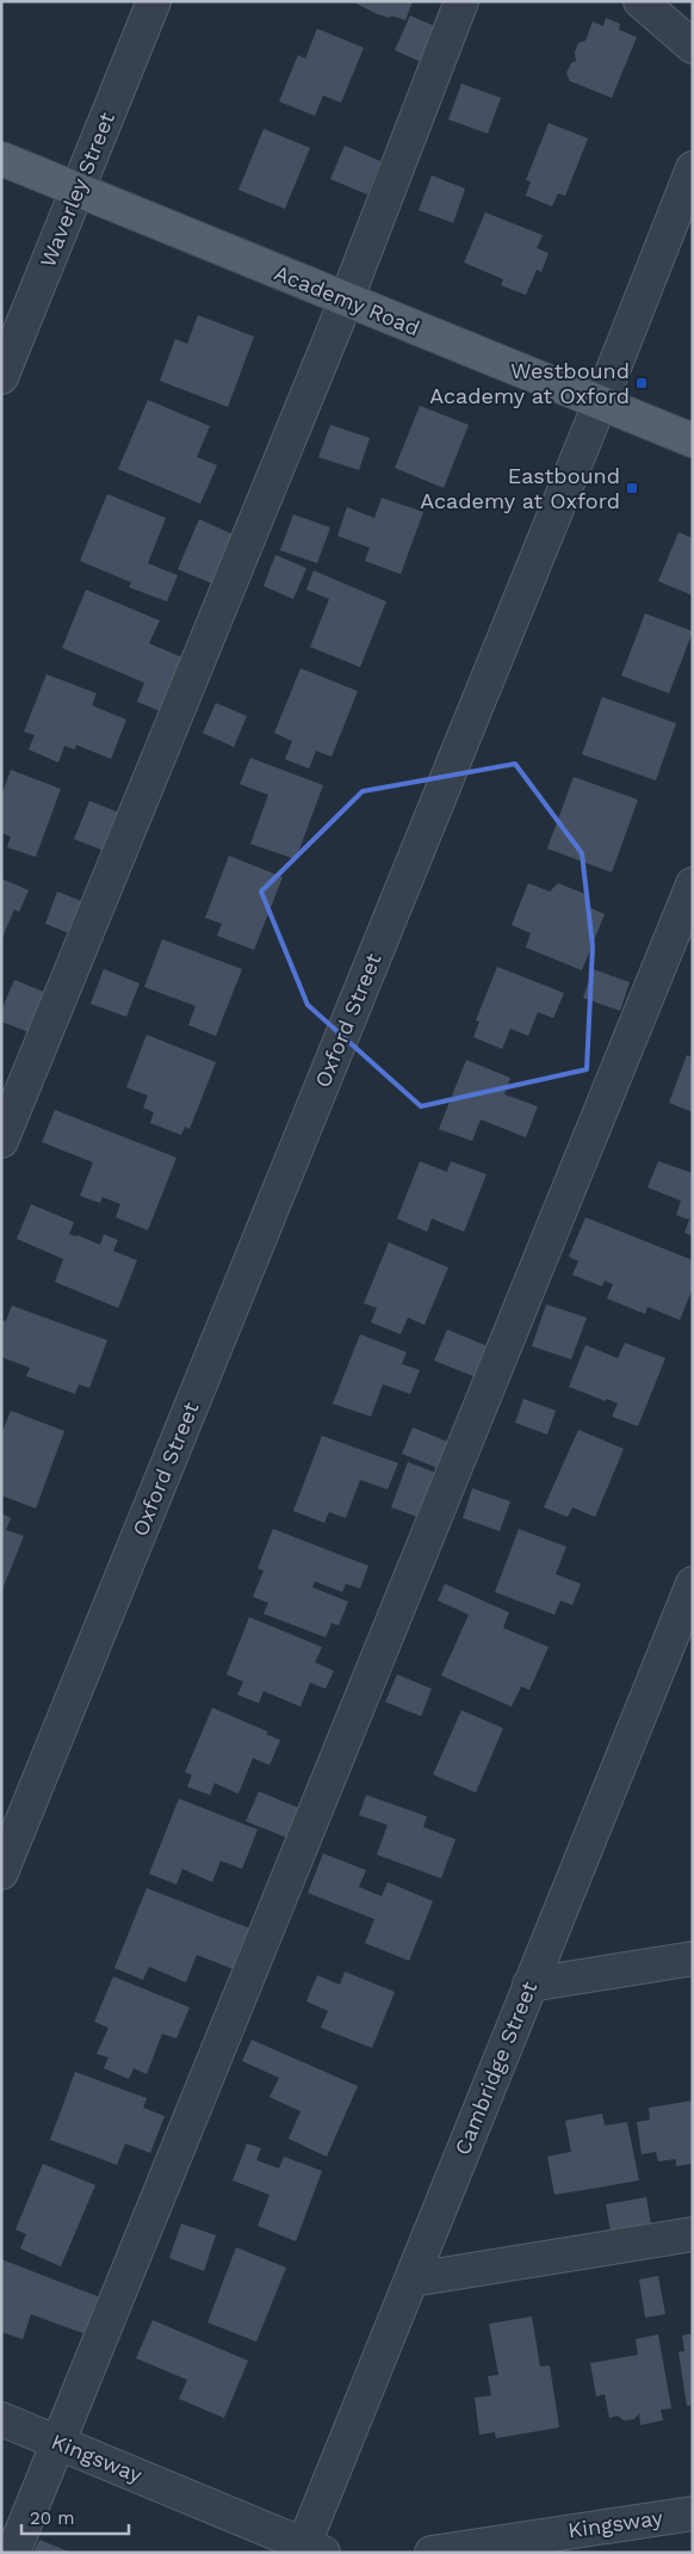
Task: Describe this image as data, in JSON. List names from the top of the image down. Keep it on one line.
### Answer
{"streets":{"main road":["Academy Road"],"street":["Waverley Street","Oxford Street","Cambridge Street","Kingsway"]},"crossings":[["Waverley Street","Academy Road"],["Academy Road","Oxford Street"],["Cambridge Street","Kingsway"]],"places":{"transit":["Westbound Academy at Oxford","Eastbound Academy at Oxford"]},"scale_bar":"20 m"}
